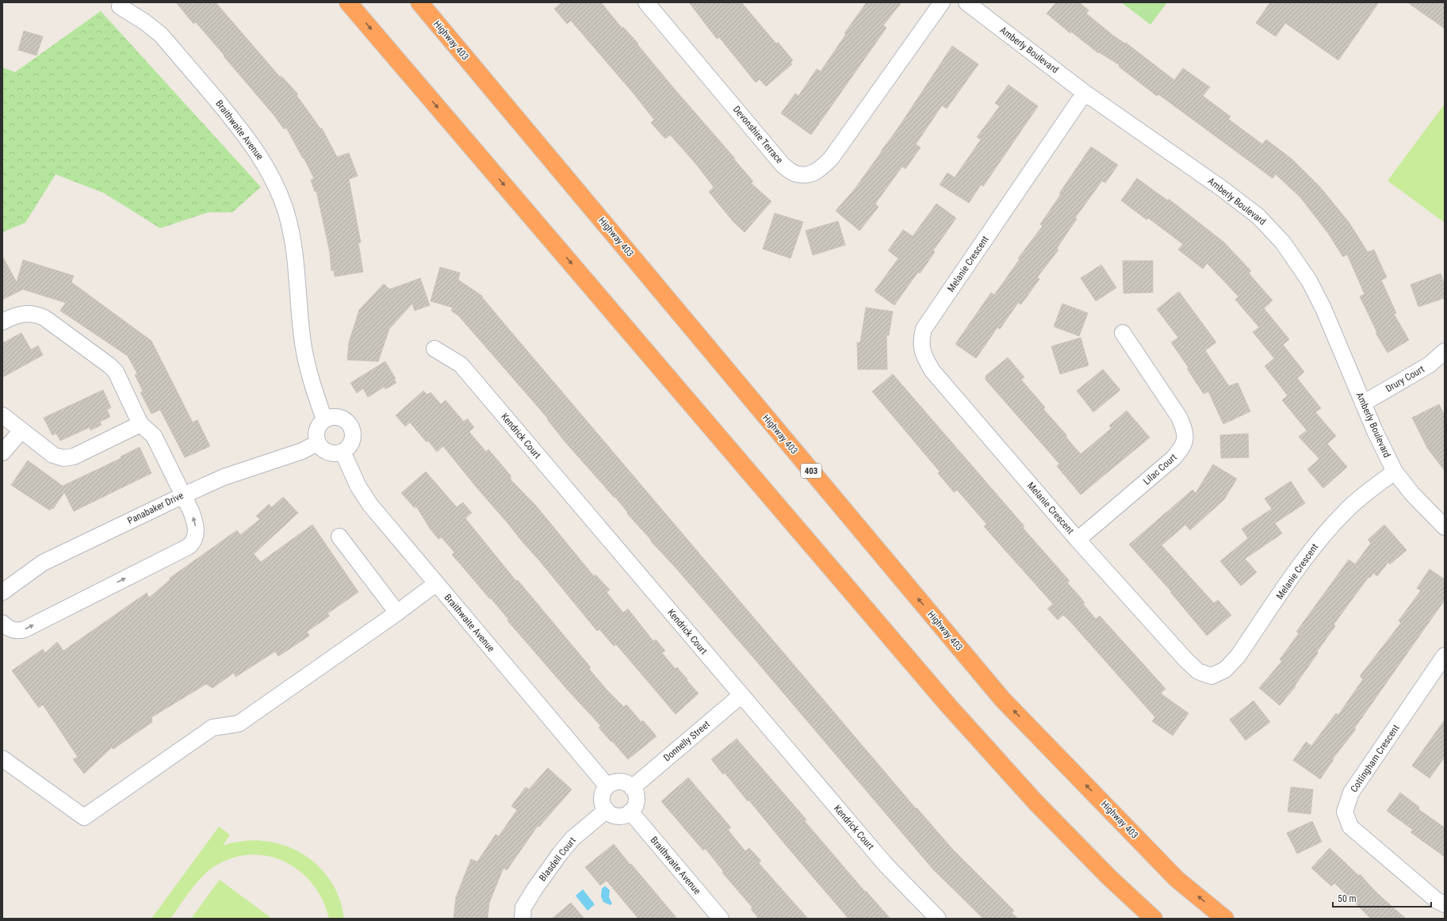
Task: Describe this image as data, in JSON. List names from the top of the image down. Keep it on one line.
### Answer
{"streets":{"highway":["Highway 403","403"],"street":["Amberly Boulevard","Braithwaite Avenue","Devonshire Terrace","Melanie Crescent","Drury Court","Kendrick Court","Lilac Court","Panabaker Drive","Donnelly Street","Cottingham Crescent","Blasdell Court"]},"crossings":[["Amberly Boulevard","Melanie Crescent"],["Amberly Boulevard","Drury Court"],["Braithwaite Avenue","Panabaker Drive"],["Braithwaite Avenue","Donnelly Street"],["Braithwaite Avenue","Blasdell Court"],["Melanie Crescent","Lilac Court"],["Kendrick Court","Donnelly Street"],["Donnelly Street","Blasdell Court"]],"scale_bar":"50 m"}
